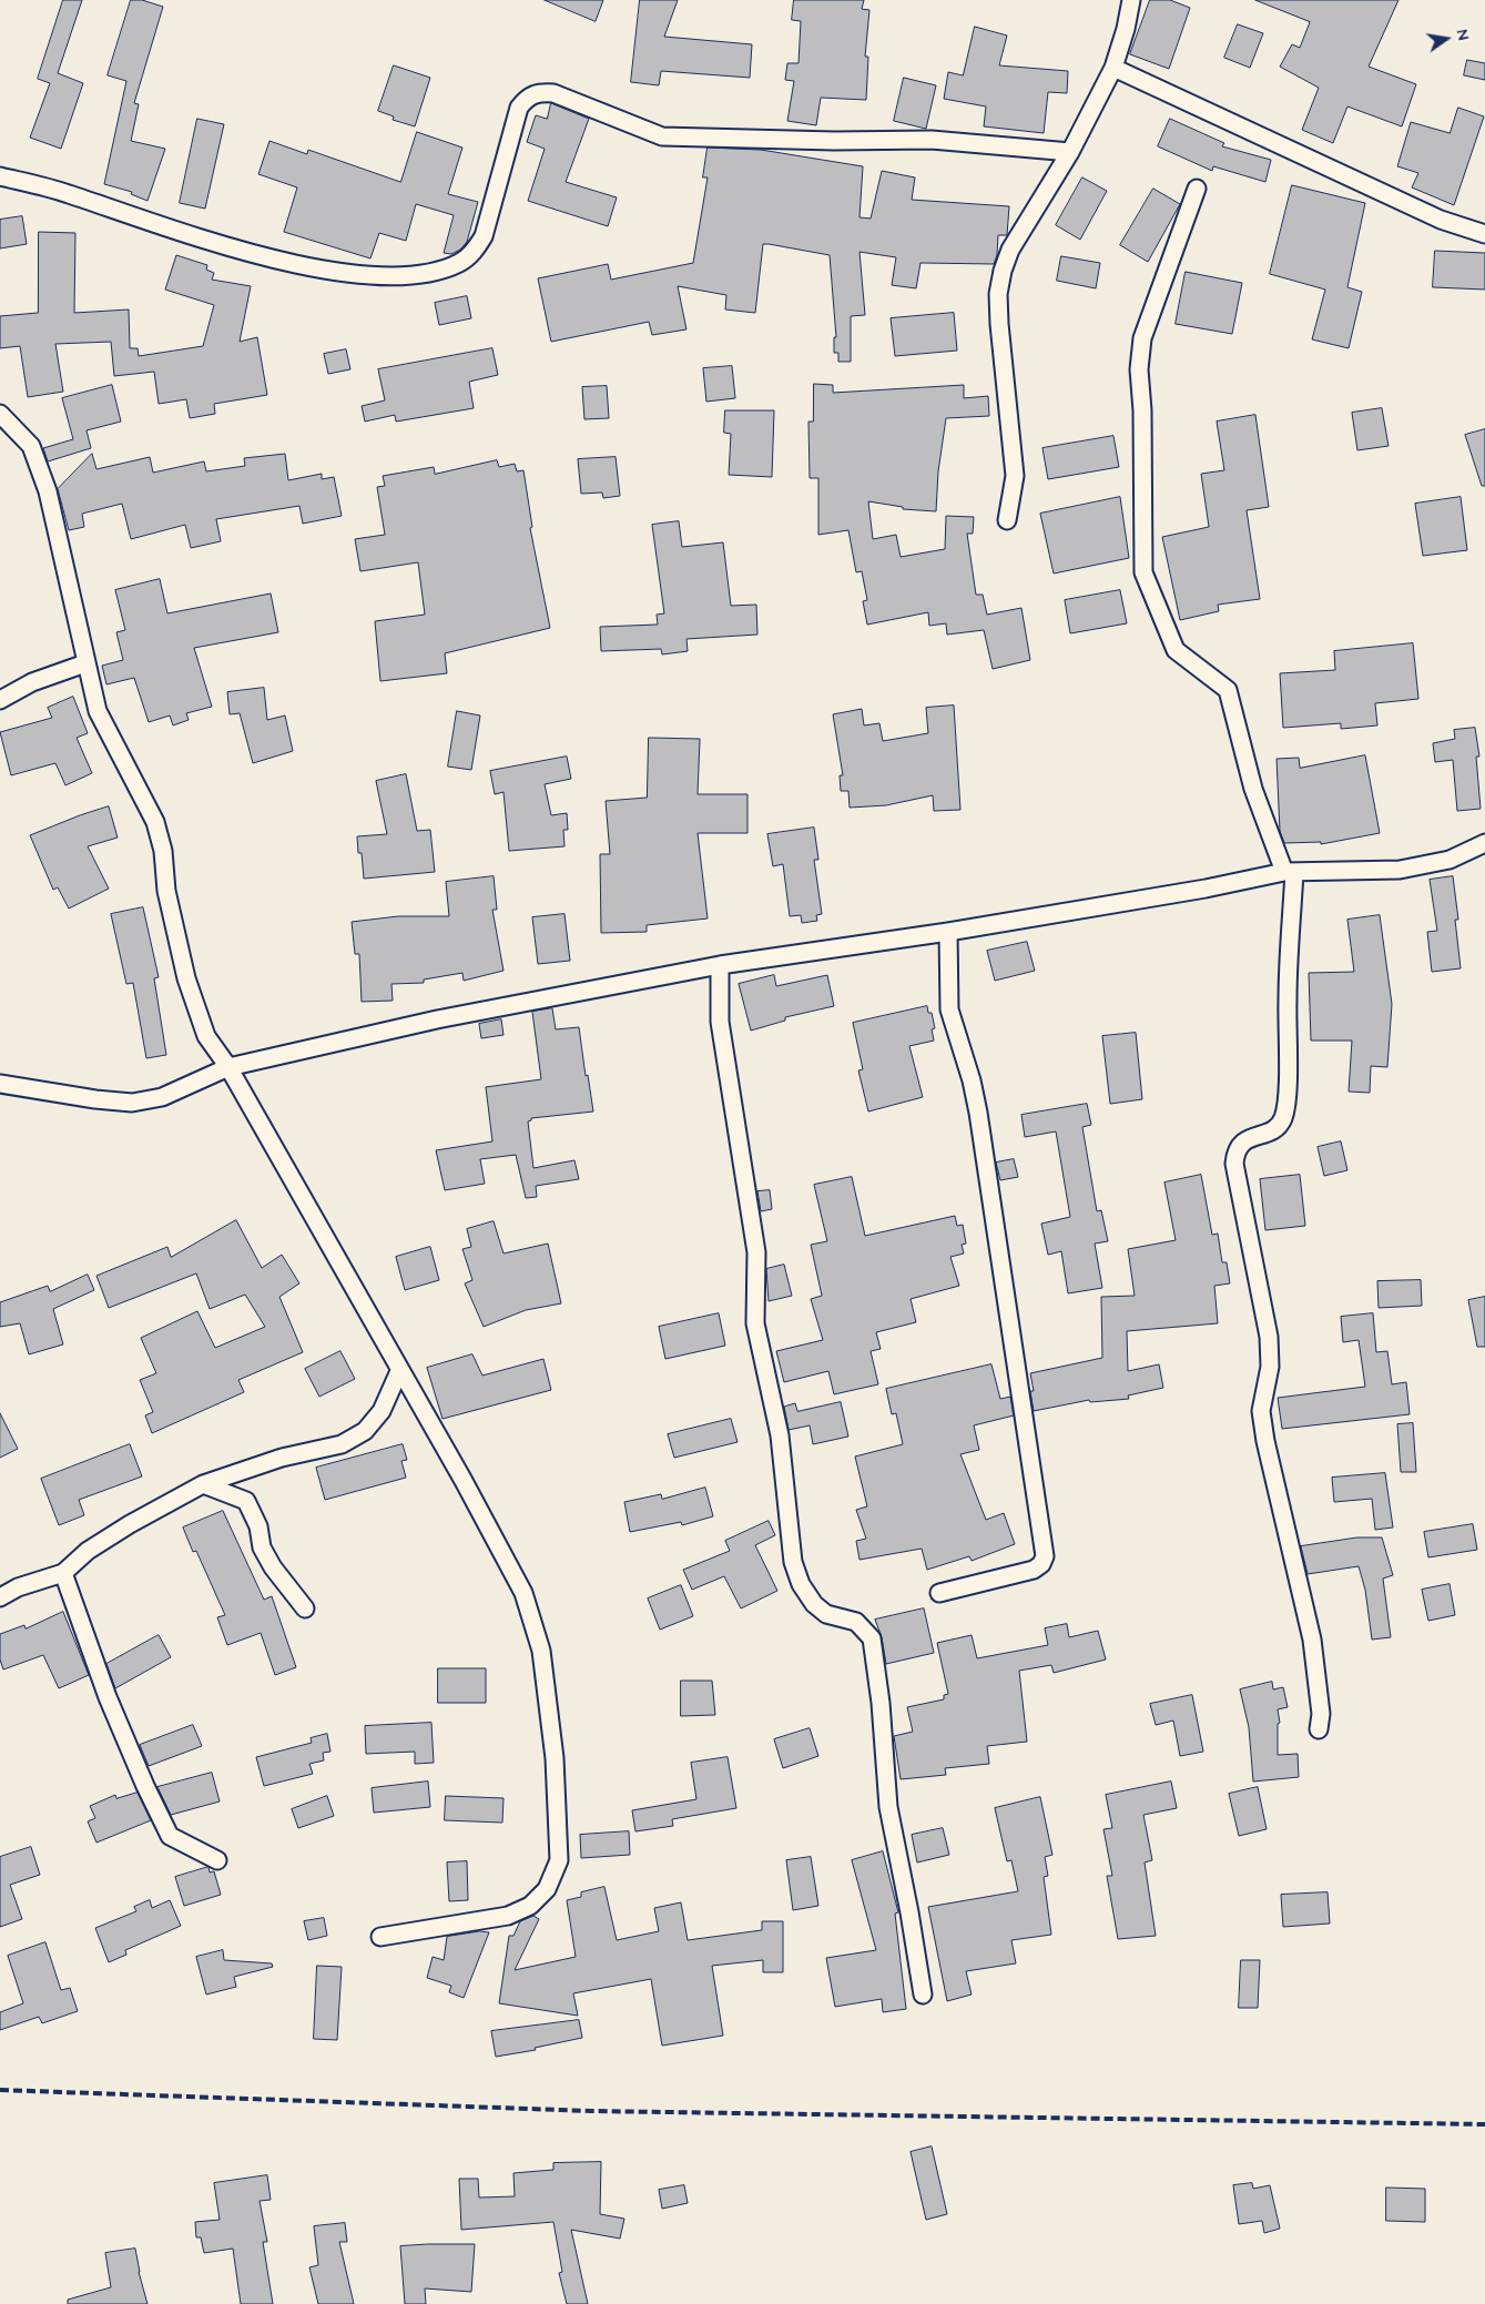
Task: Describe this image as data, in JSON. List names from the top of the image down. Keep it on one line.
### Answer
{"north":"right"}
